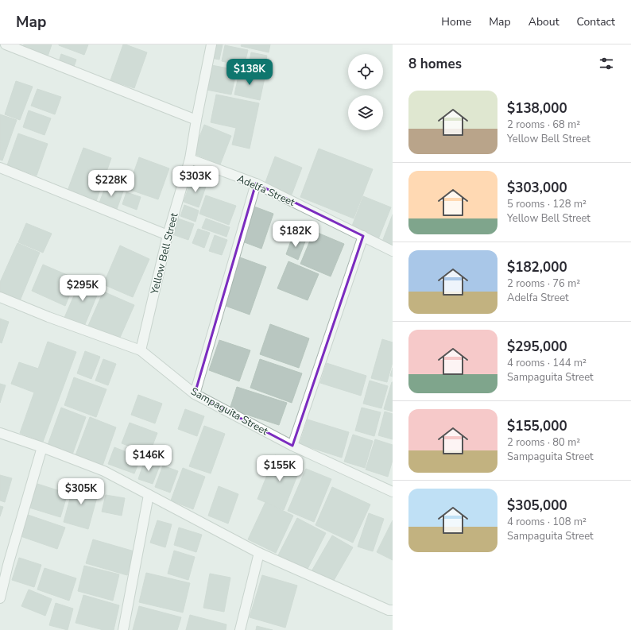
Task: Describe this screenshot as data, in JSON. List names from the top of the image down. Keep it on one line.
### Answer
{"streets":{"street":["Adelfa Street","Yellow Bell Street","Sampaguita Street"]},"crossings":[["Adelfa Street","Yellow Bell Street"],["Yellow Bell Street","Sampaguita Street"]],"page":{"header":"Map","nav":["Home","Map","About","Contact"],"heading":"8 homes","price":["$138K","$303K","$228K","$182K","$295K","$146K","$155K","$305K"],"list":[{"name":"$138,000","note":"2 rooms · 68 m² · Yellow Bell Street"},{"name":"$303,000","note":"5 rooms · 128 m² · Yellow Bell Street"},{"name":"$182,000","note":"2 rooms · 76 m² · Adelfa Street"},{"name":"$295,000","note":"4 rooms · 144 m² · Sampaguita Street"},{"name":"$155,000","note":"2 rooms · 80 m² · Sampaguita Street"},{"name":"$305,000","note":"4 rooms · 108 m² · Sampaguita Street"}]}}
